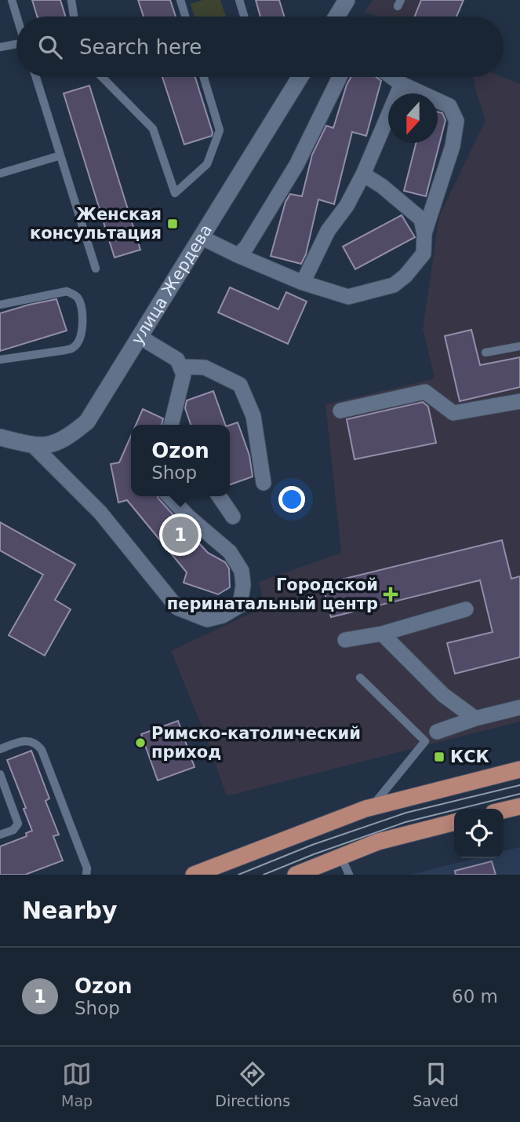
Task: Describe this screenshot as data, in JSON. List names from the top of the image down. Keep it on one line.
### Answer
{"streets":{"main road":["улица Жердева"]},"places":{"transit":["Женская консультация","КСК"],"health":["Городской перинатальный центр"],"other":["Римско-католический приход"]},"north":"bottom","page":{"search":"Search here","popup":["Ozon","Shop"],"pins":"1","heading":"Nearby","list":[{"mark":"1","name":"Ozon","note":"Shop","value":"60 m"}],"nav":["Map","Directions","Saved"]}}
